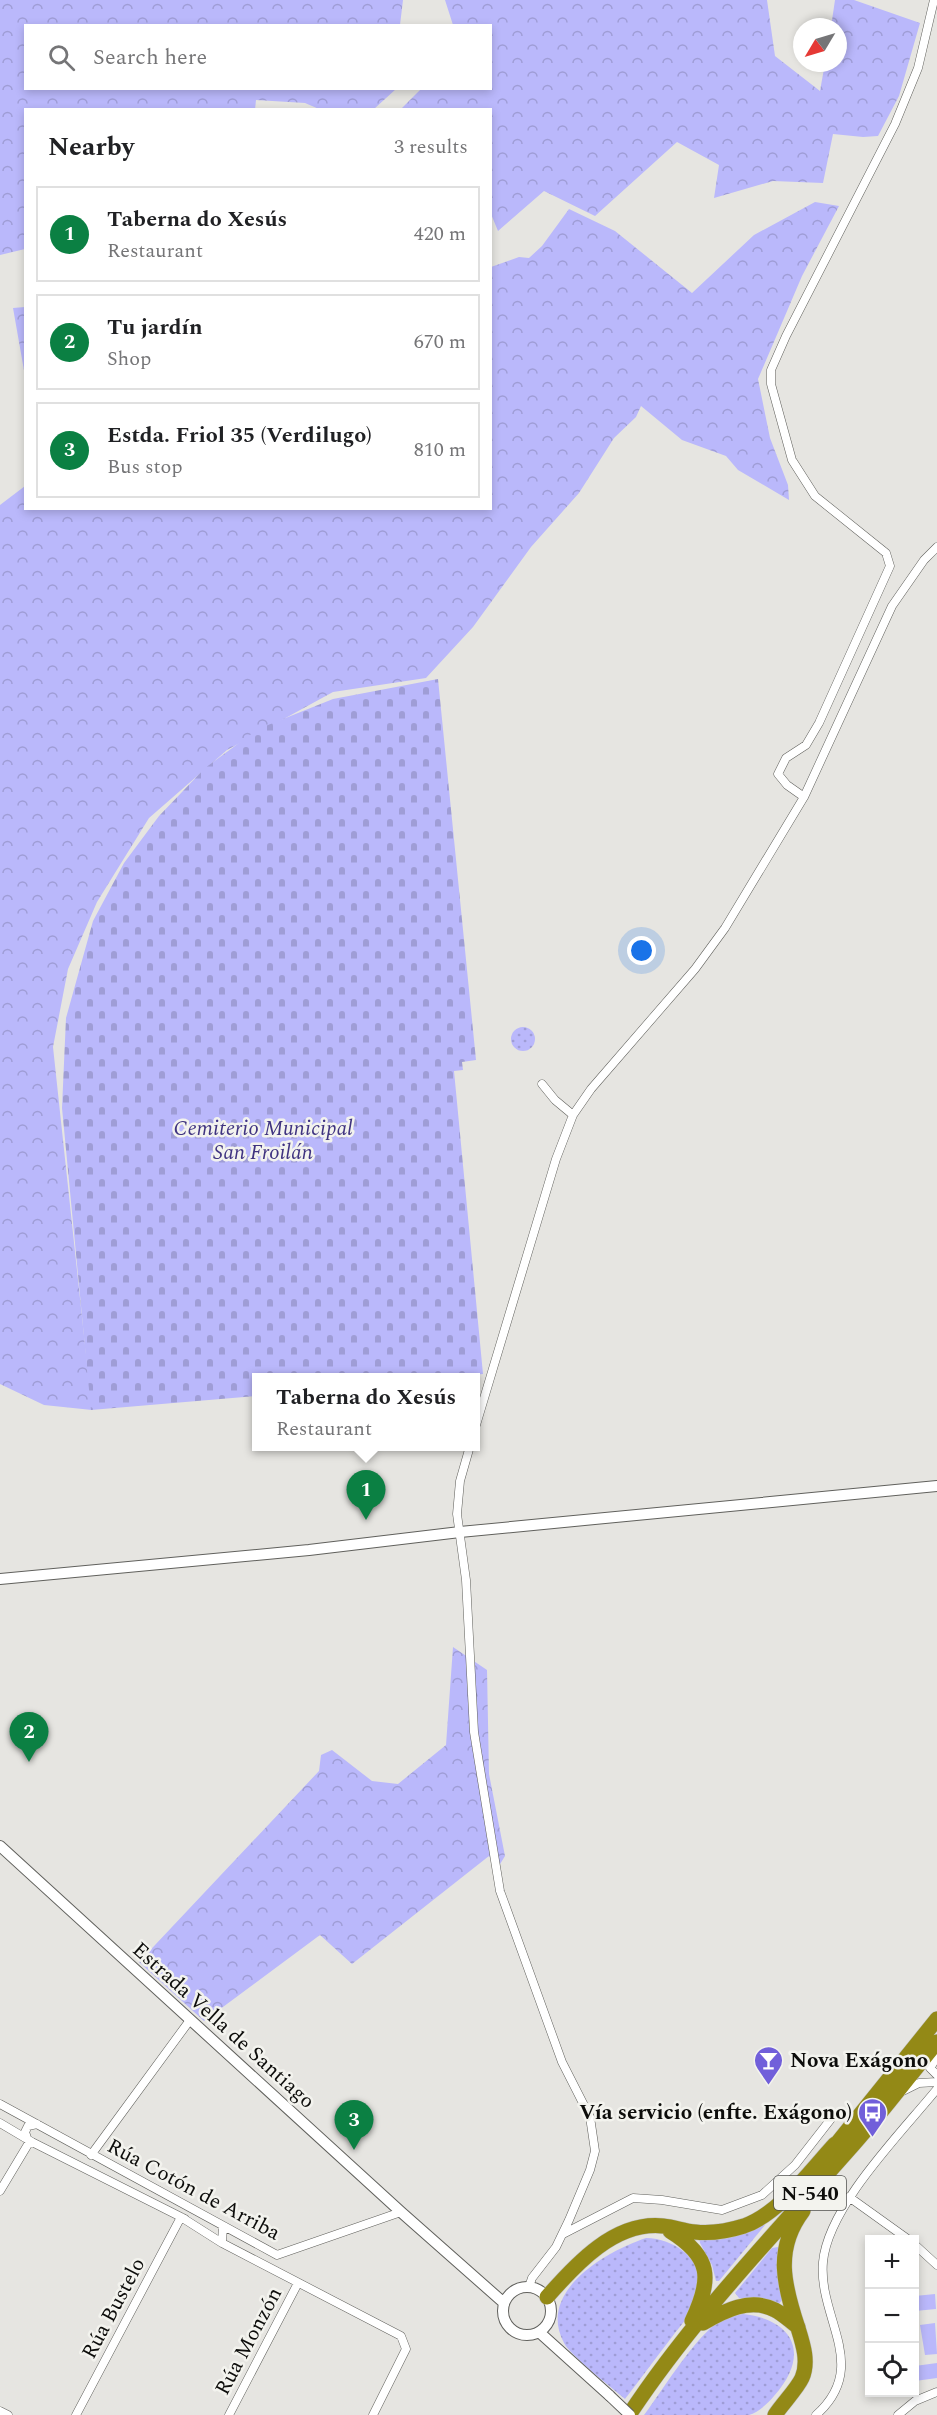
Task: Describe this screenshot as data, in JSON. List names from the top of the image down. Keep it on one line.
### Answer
{"streets":{"highway":["N-540"],"main road":["Estrada Vella de Santiago"],"street":["Rúa Cotón de Arriba","Rúa Bustelo","Rúa Monzón"]},"crossings":[["Estrada Vella de Santiago","Rúa Cotón de Arriba"]],"parks":["Cemiterio Municipal San Froilán"],"places":{"bar":["Nova Exágono"],"bus stop":["Vía servicio (enfte. Exágono)"]},"north":"bottom left","page":{"search":"Search here","heading":["Nearby","3 results"],"list":[{"mark":"1","name":"Taberna do Xesús","note":"Restaurant","value":"420 m"},{"mark":"2","name":"Tu jardín","note":"Shop","value":"670 m"},{"mark":"3","name":"Estda. Friol 35 (Verdilugo)","note":"Bus stop","value":"810 m"}],"popup":["Taberna do Xesús","Restaurant"],"pins":["1","2","3"],"map_buttons":["+","−"]}}
